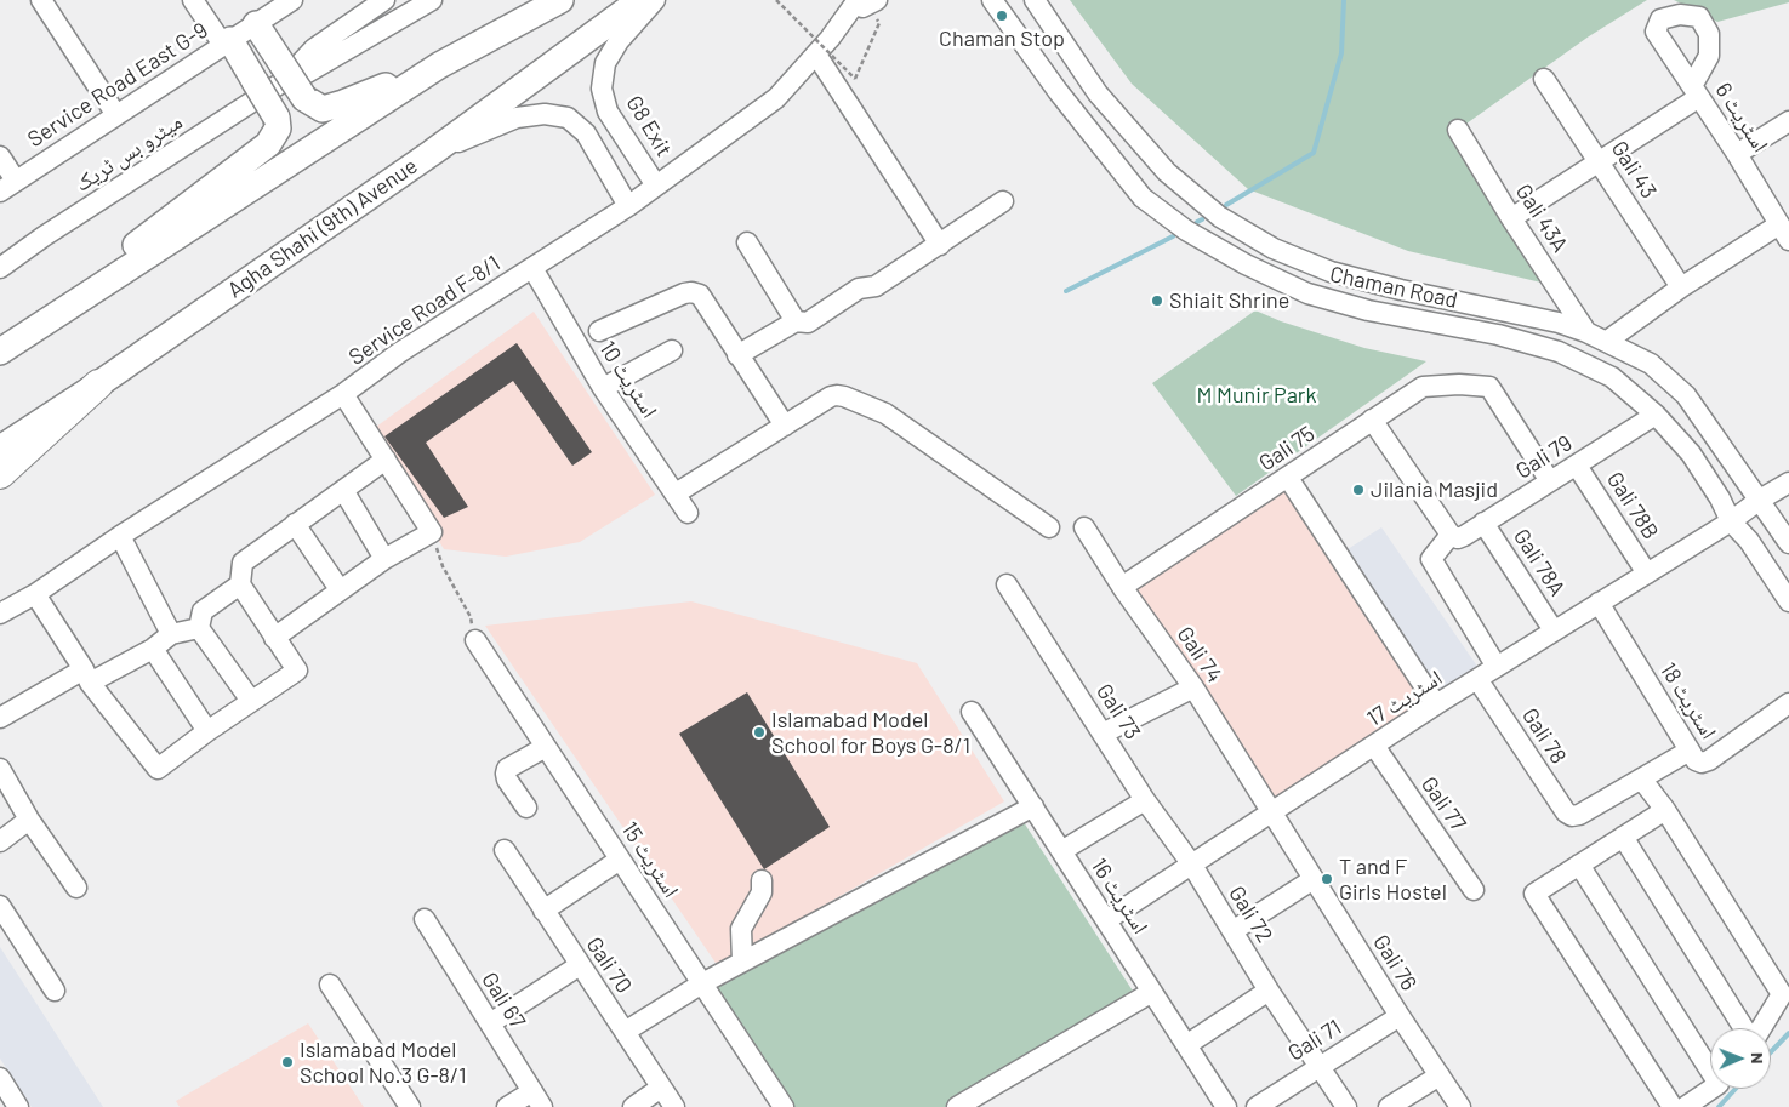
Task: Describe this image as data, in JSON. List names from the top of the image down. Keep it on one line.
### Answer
{"streets":{"main road":["Agha Shahi (9th) Avenue"],"street":["Service Road East G-9","اسٹریٹ 6","G8 Exit","میٹرو بس ٹریک","Gali 43","Gali 43A","Chaman Road","Service Road F-8/1","اسٹریٹ 10","Gali 75","Gali 79","Gali 78B","Gali 78A","Gali 74","اسٹریٹ 17","اسٹریٹ 18","Gali 73","Gali 78","Gali 77","اسٹریٹ 15","اسٹریٹ 16","Gali 72","Gali 76","Gali 70","Gali 67","Gali 71"]},"crossings":[["اسٹریٹ 6","Gali 43"],["G8 Exit","Service Road F-8/1"],["Gali 43A","Chaman Road"],["Chaman Road","Gali 79"],["Chaman Road","اسٹریٹ 17"],["Service Road F-8/1","اسٹریٹ 10"],["Gali 75","Gali 79"],["Gali 75","Gali 74"],["Gali 79","Gali 78B"],["Gali 79","Gali 78A"],["Gali 78B","اسٹریٹ 17"],["Gali 78A","اسٹریٹ 17"],["Gali 74","اسٹریٹ 17"],["Gali 74","Gali 76"],["اسٹریٹ 17","اسٹریٹ 18"],["اسٹریٹ 17","Gali 73"],["اسٹریٹ 17","Gali 78"],["اسٹریٹ 17","Gali 77"],["اسٹریٹ 17","اسٹریٹ 16"],["اسٹریٹ 17","Gali 72"],["اسٹریٹ 17","Gali 76"],["Gali 73","Gali 72"],["Gali 72","Gali 71"],["Gali 76","Gali 71"]],"parks":["M Munir Park"],"places":["Chaman Stop","Shiait Shrine","Jilania Masjid","Islamabad Model School for Boys G-8/1","T and F Girls Hostel","Islamabad Model School No.3 G-8/1"],"north":"right"}
